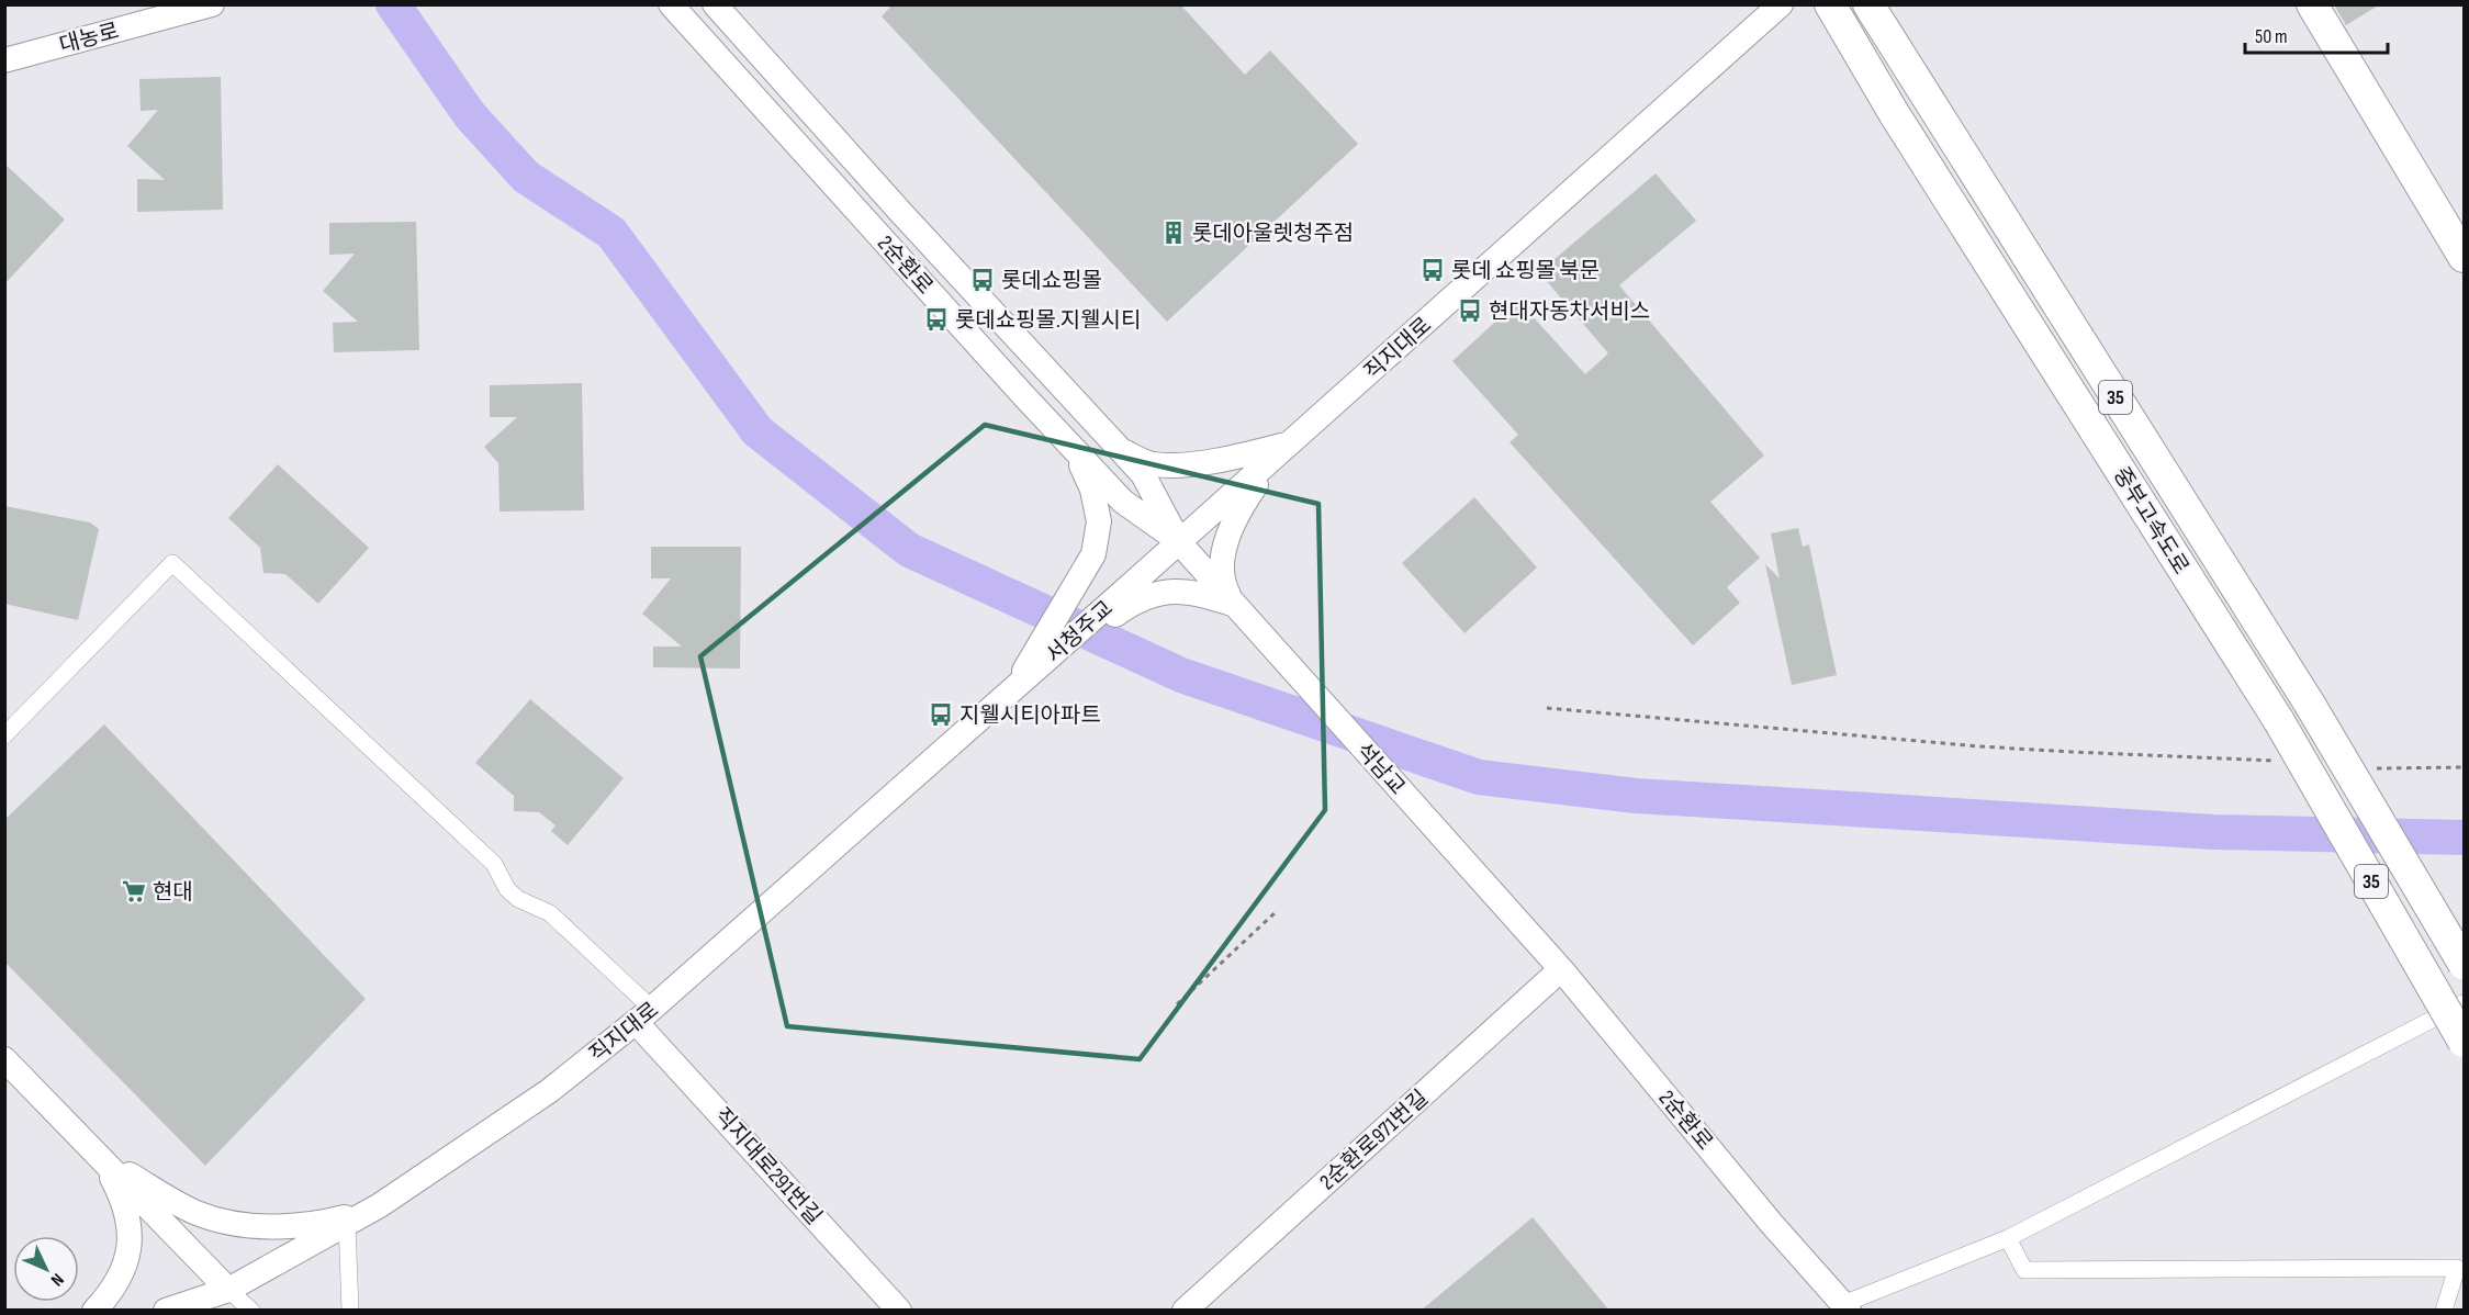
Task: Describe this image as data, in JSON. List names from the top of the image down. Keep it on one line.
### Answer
{"streets":{"highway":["35","중부고속도로"],"street":["대농로","2순환로","직지대로","서청주교","석남교","2순환로971번길","직지대로291번길"]},"crossings":[["2순환로","직지대로"],["2순환로","석남교"],["2순환로","2순환로971번길"],["직지대로","서청주교"],["직지대로","직지대로291번길"]],"places":{"building":["롯데아울렛청주점"],"bus stop":["롯데 쇼핑몰 북문","롯데쇼핑몰","현대자동차서비스","롯데쇼핑몰.지웰시티","지웰시티아파트"],"supermarket":["현대"]},"scale_bar":"50 m","north":"bottom right"}
